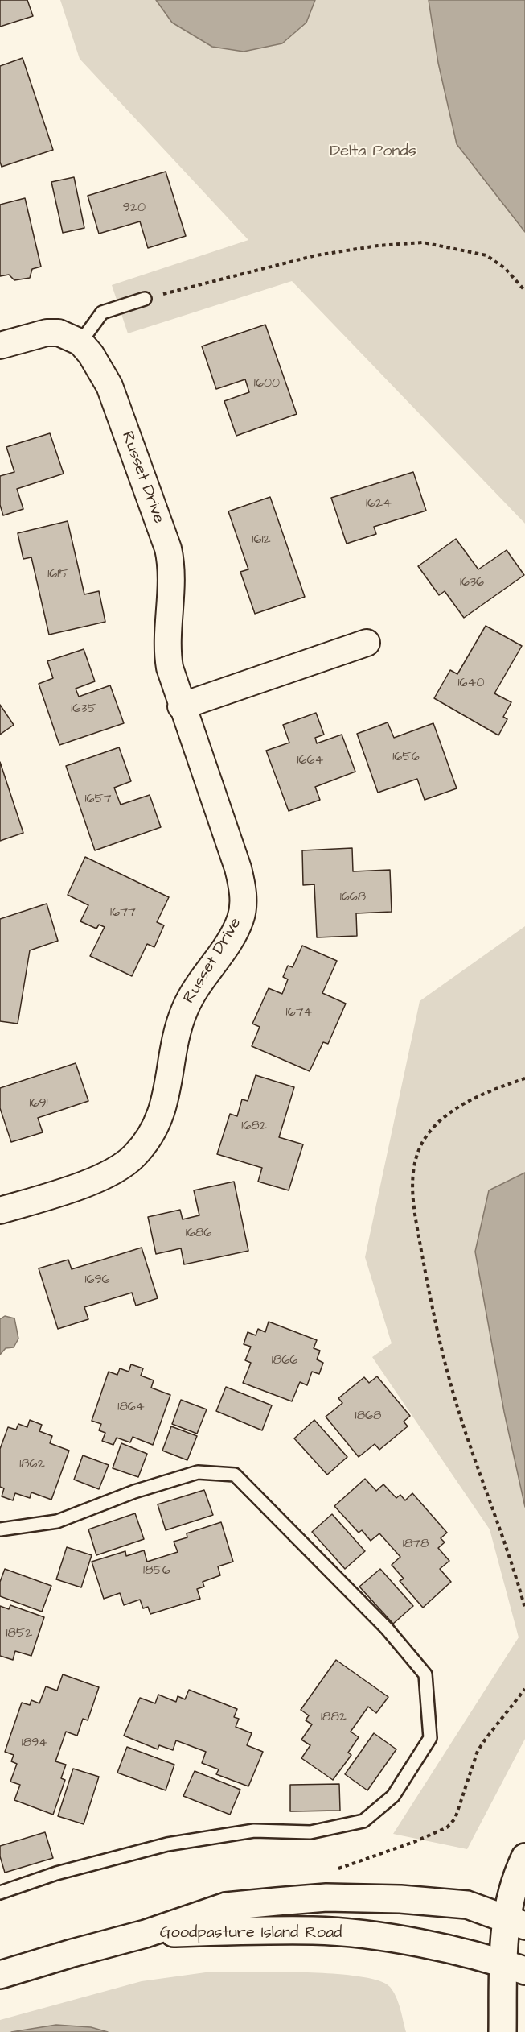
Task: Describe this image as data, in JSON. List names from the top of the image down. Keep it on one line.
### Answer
{"streets":{"main road":["Goodpasture Island Road"],"street":["Russet Drive"]},"parks":["Delta Ponds"],"house_numbers":["920","1600","1624","1612","1615","1636","1640","1635","1656","1664","1657","1668","1677","1674","1691","1682","1686","1696","1866","1864","1868","1862","1878","1856","1852","1882","1894"]}
